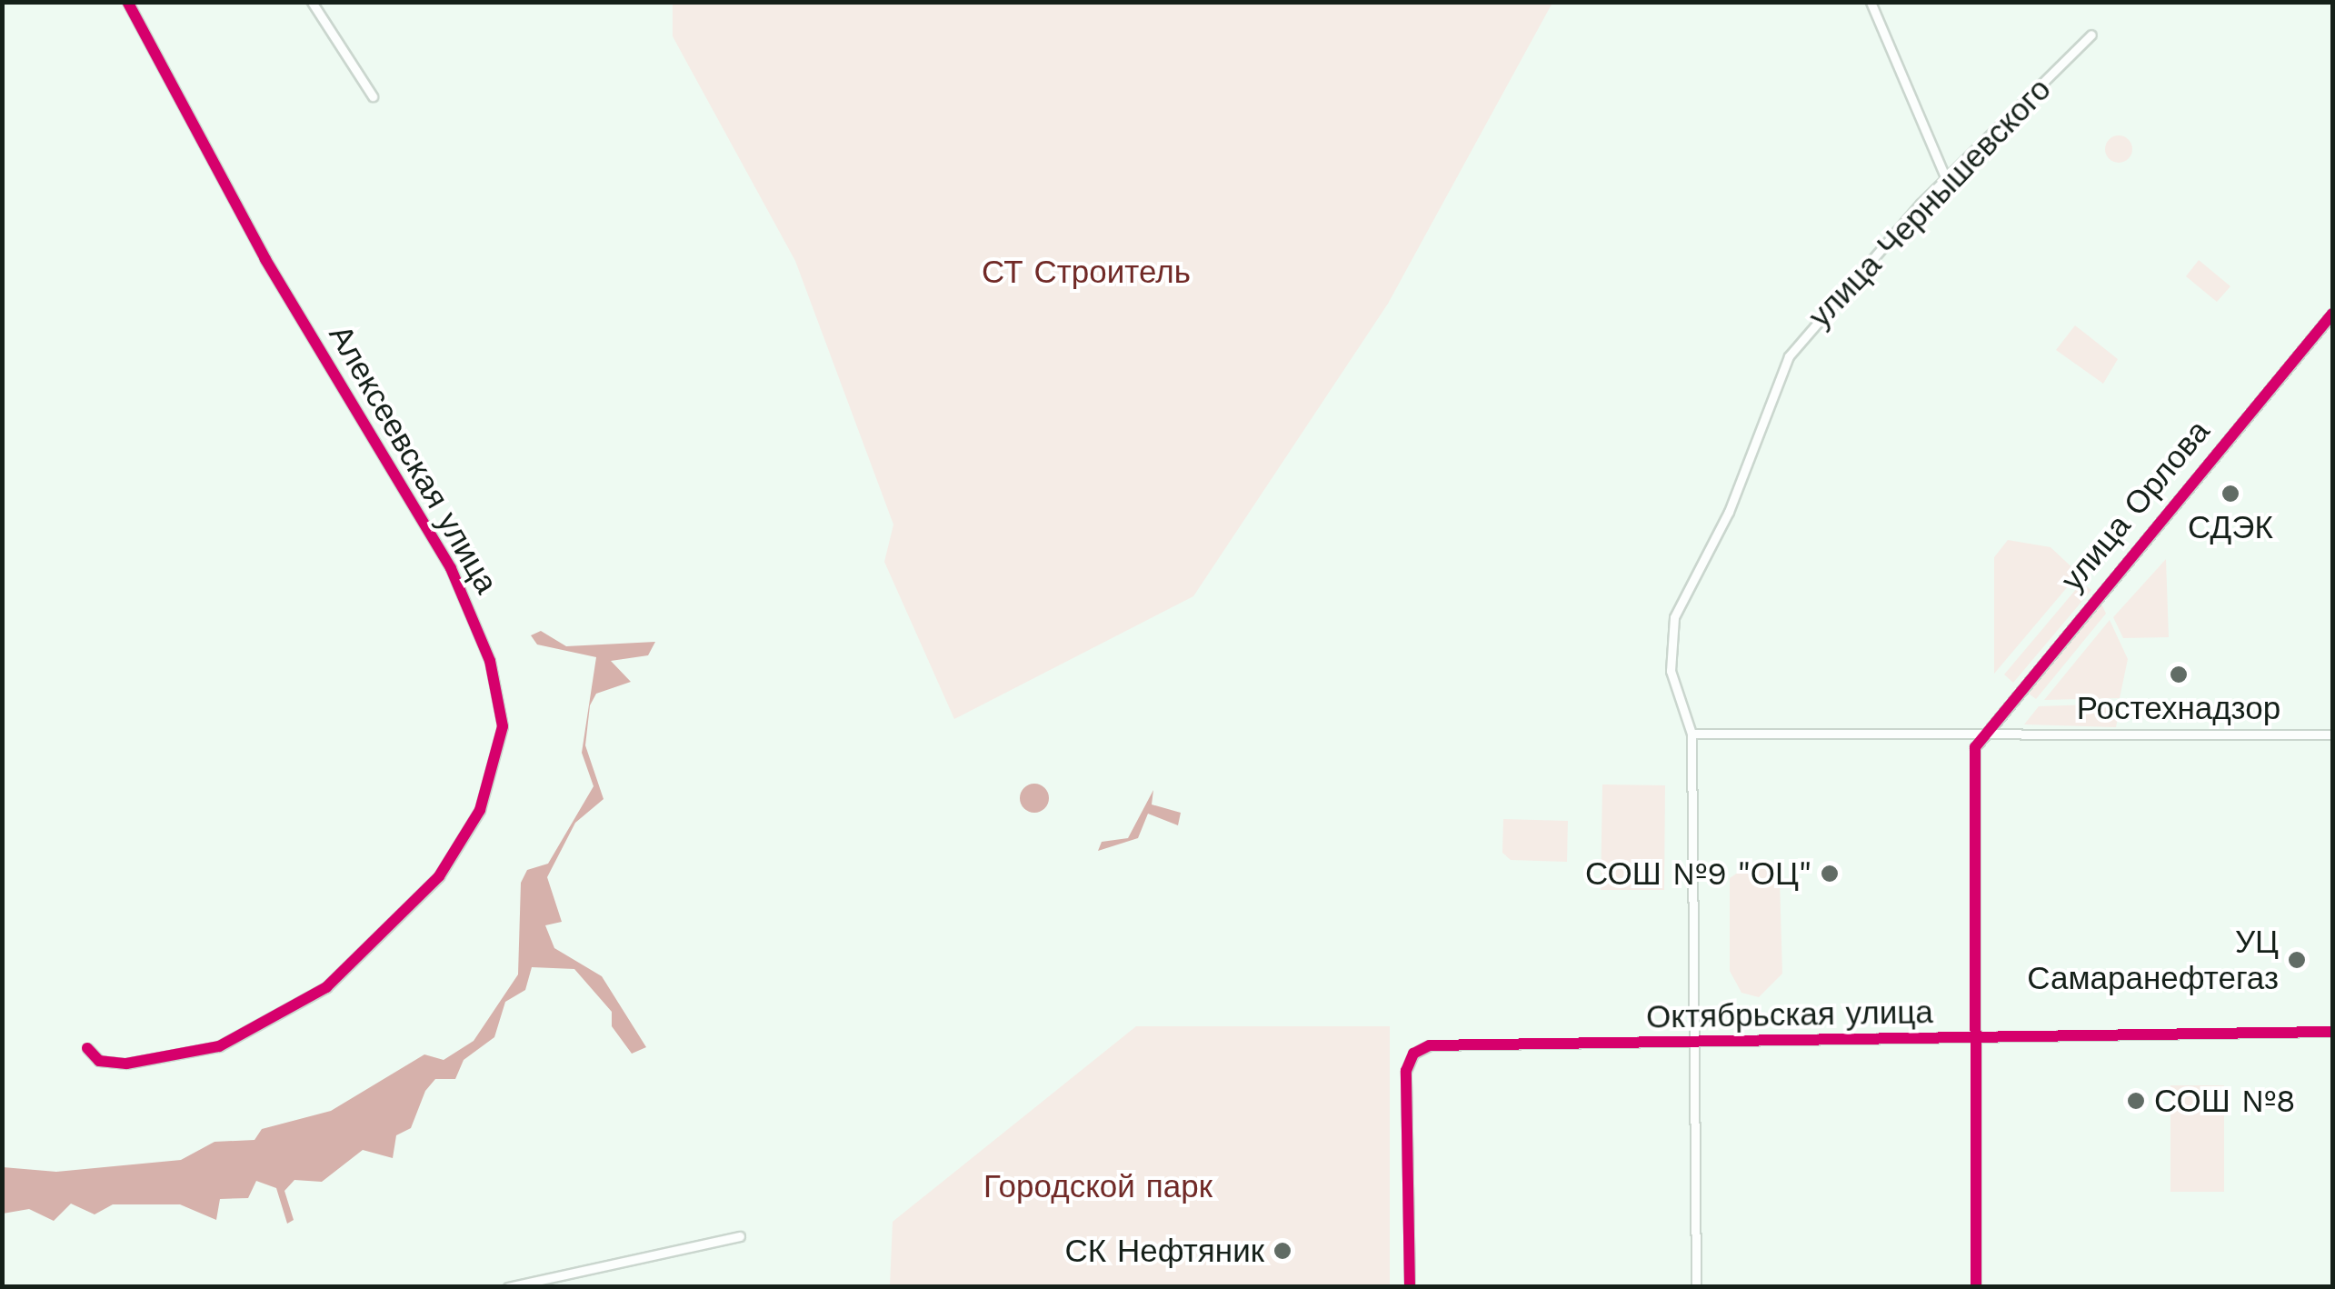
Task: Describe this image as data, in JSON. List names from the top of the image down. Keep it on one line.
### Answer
{"streets":{"street":["улица Чернышевского","Алексеевская улица","улица Орлова","Октябрьская улица"]},"crossings":[["улица Чернышевского","Октябрьская улица"]],"parks":["СТ Строитель","Городской парк"],"places":["СДЭК","Ростехнадзор","СОШ №9 \"ОЦ\"","УЦ Самаранефтегаз","СОШ №8","СК Нефтяник"]}
